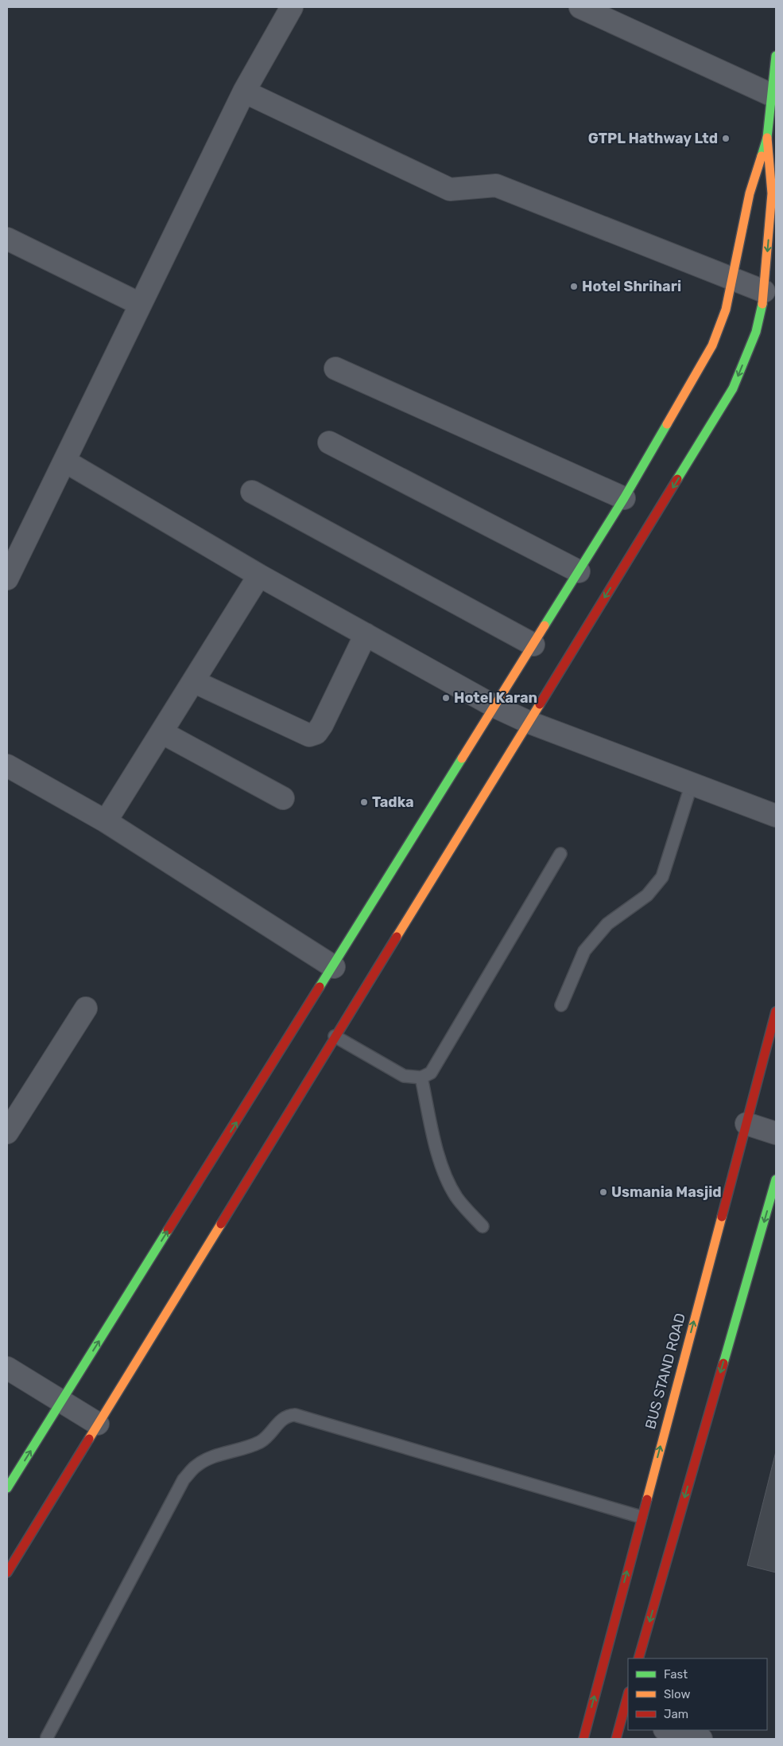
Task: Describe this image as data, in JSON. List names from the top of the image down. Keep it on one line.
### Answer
{"streets":{"main road":["BUS STAND ROAD"]},"places":["GTPL Hathway Ltd","Hotel Shrihari","Hotel Karan","Tadka","Usmania Masjid"],"legend":["Fast","Slow","Jam"]}
